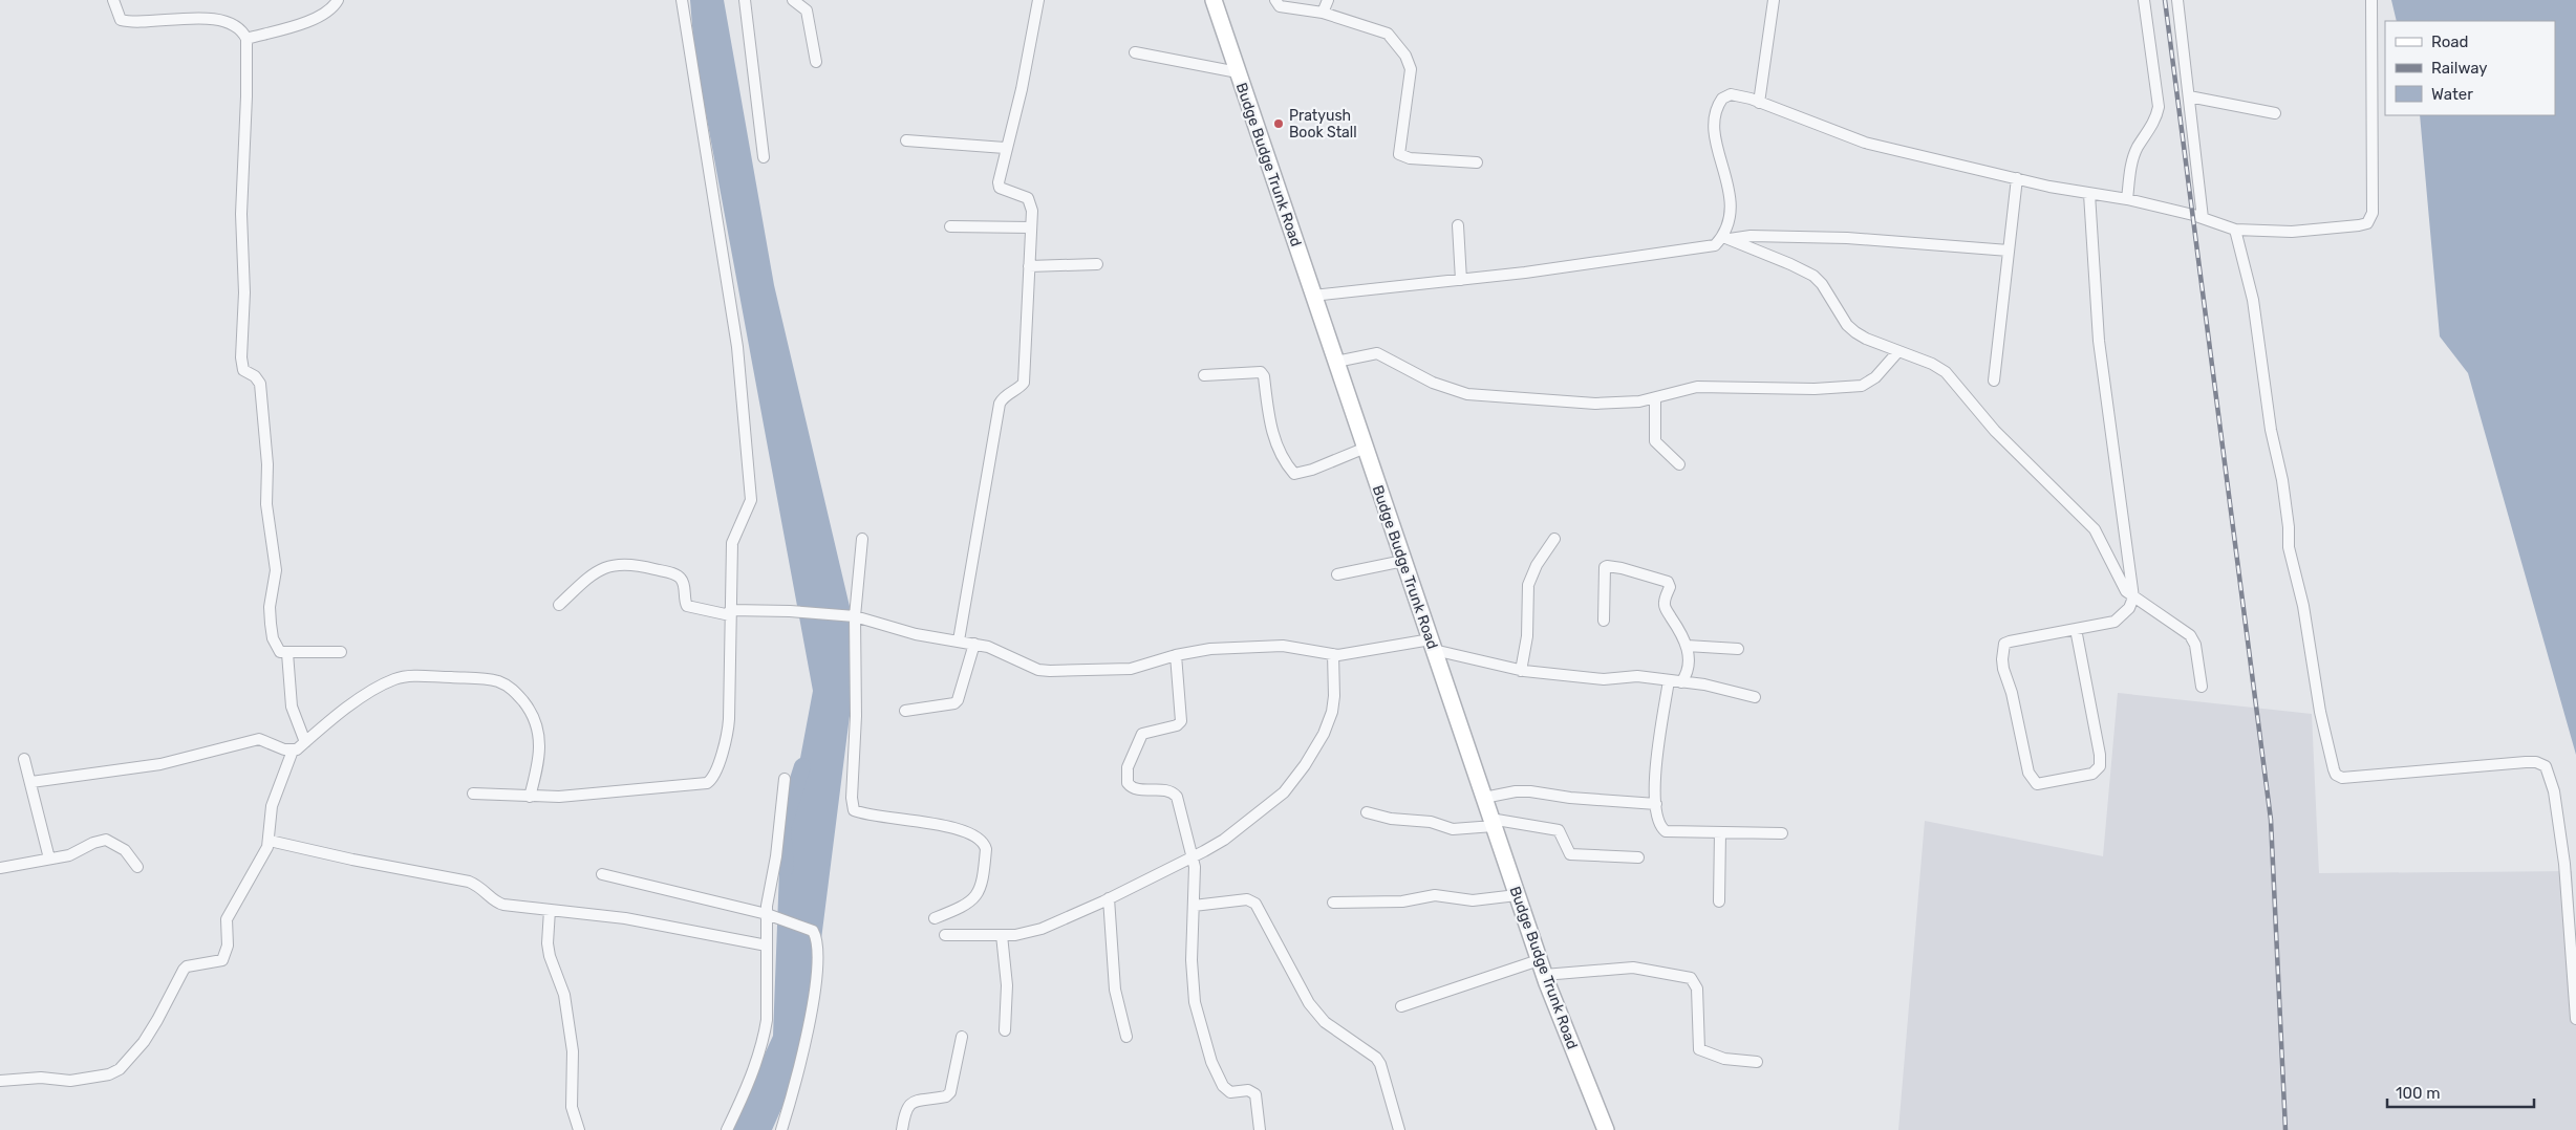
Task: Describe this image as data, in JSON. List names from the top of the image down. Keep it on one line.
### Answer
{"streets":{"main road":["Budge Budge Trunk Road"]},"places":["Pratyush Book Stall"],"legend":["Road","Railway","Water"],"scale_bar":"100 m"}
